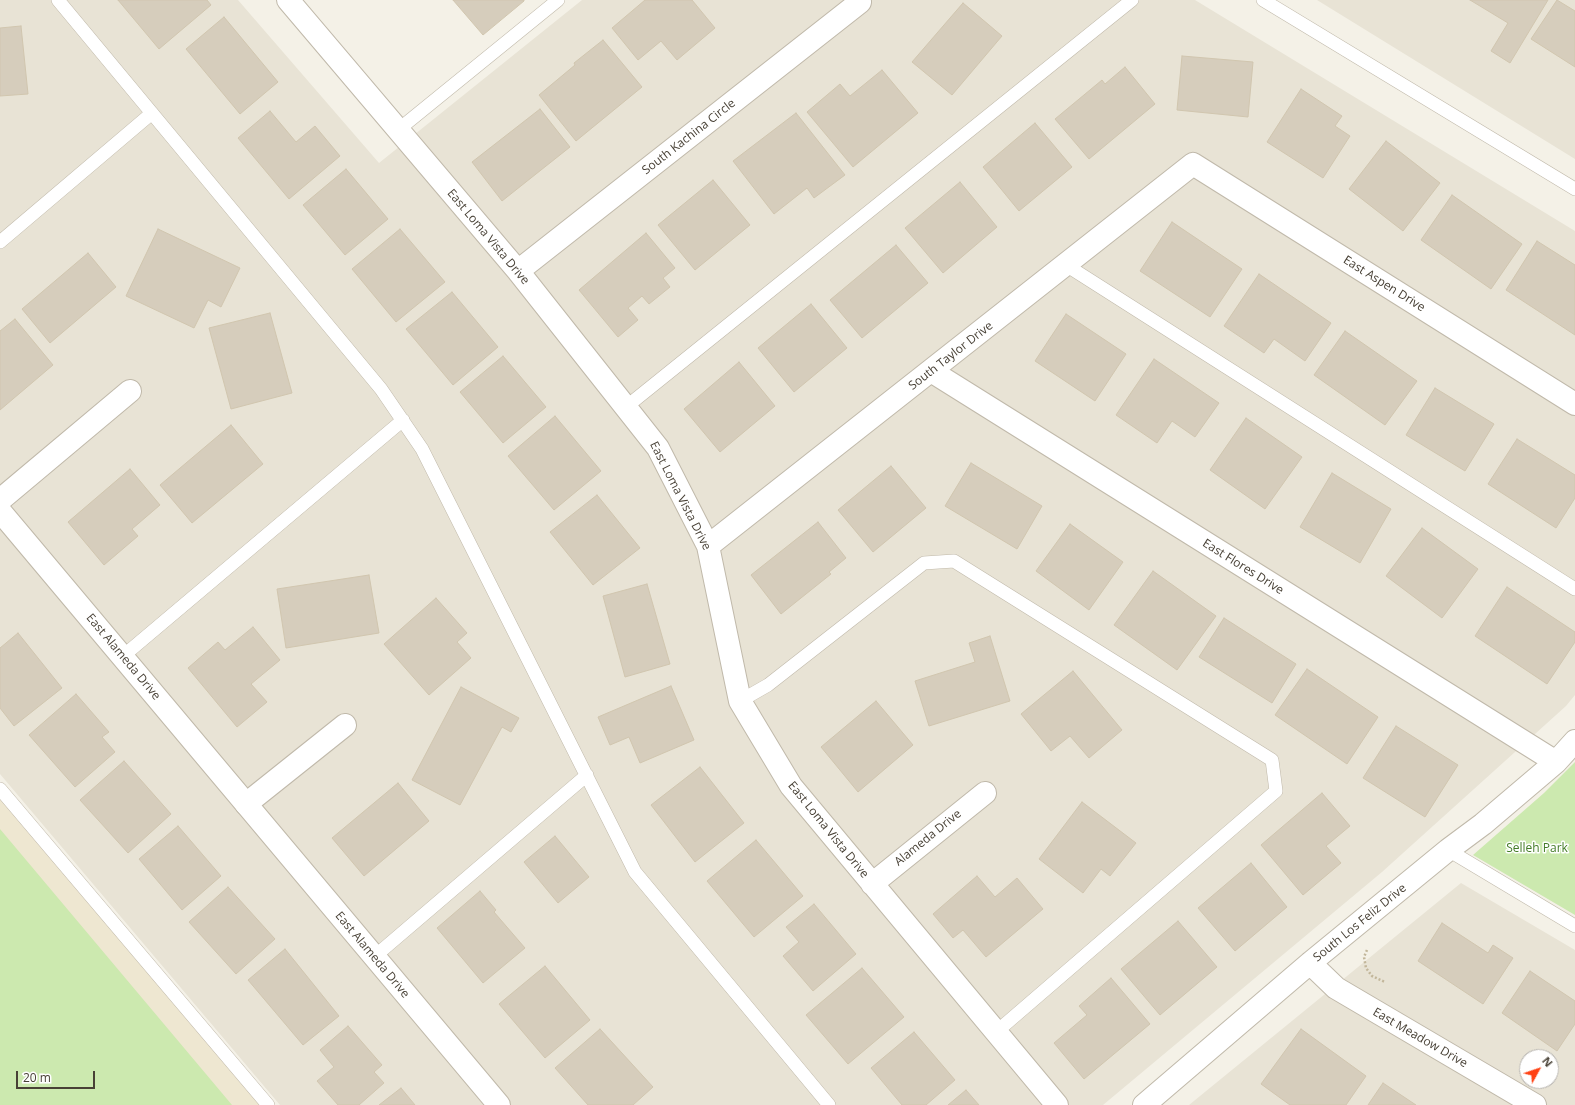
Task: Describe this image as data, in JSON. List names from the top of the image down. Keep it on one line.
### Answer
{"streets":{"street":["South Kachina Circle","East Loma Vista Drive","East Aspen Drive","South Taylor Drive","East Flores Drive","East Alameda Drive","Alameda Drive","South Los Feliz Drive","East Meadow Drive"]},"crossings":[["South Kachina Circle","East Loma Vista Drive"],["East Loma Vista Drive","South Taylor Drive"],["East Loma Vista Drive","Alameda Drive"],["East Aspen Drive","South Taylor Drive"],["South Taylor Drive","East Flores Drive"],["East Flores Drive","South Los Feliz Drive"],["South Los Feliz Drive","East Meadow Drive"]],"parks":["Selleh Park"],"scale_bar":"20 m","north":"top right"}
